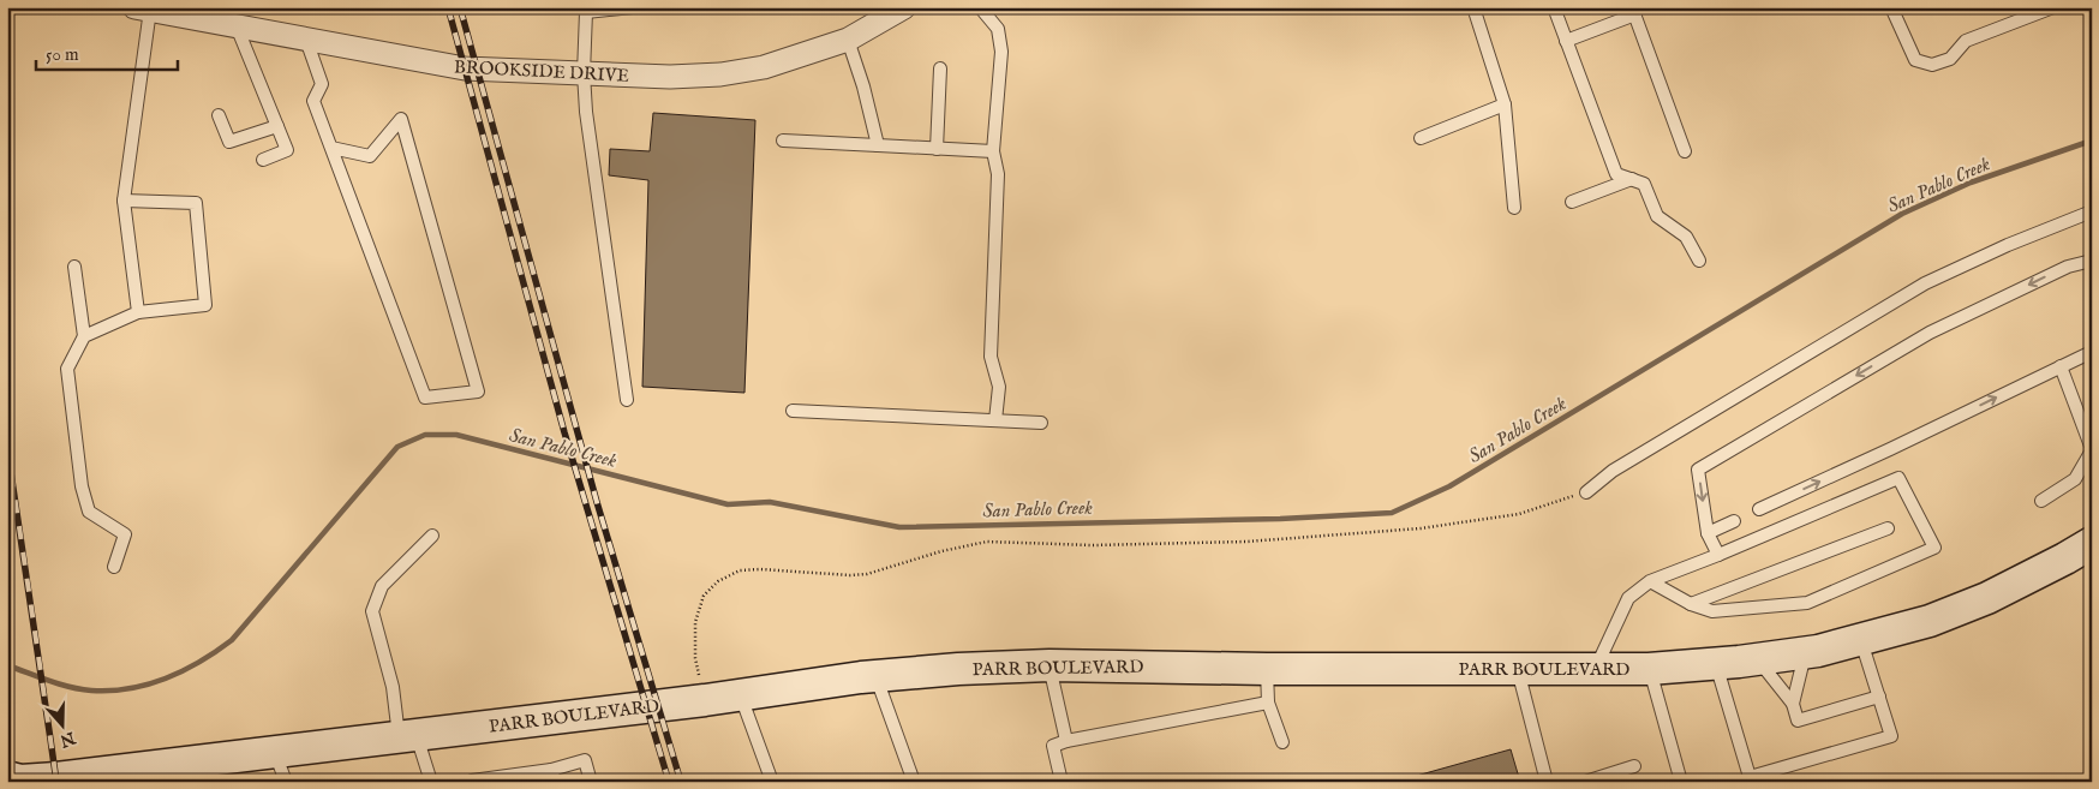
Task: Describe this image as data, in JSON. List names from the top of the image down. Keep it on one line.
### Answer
{"streets":{"street":["BROOKSIDE DRIVE","PARR BOULEVARD"]},"water":["San Pablo Creek"],"scale_bar":"50 m","north":"bottom"}
